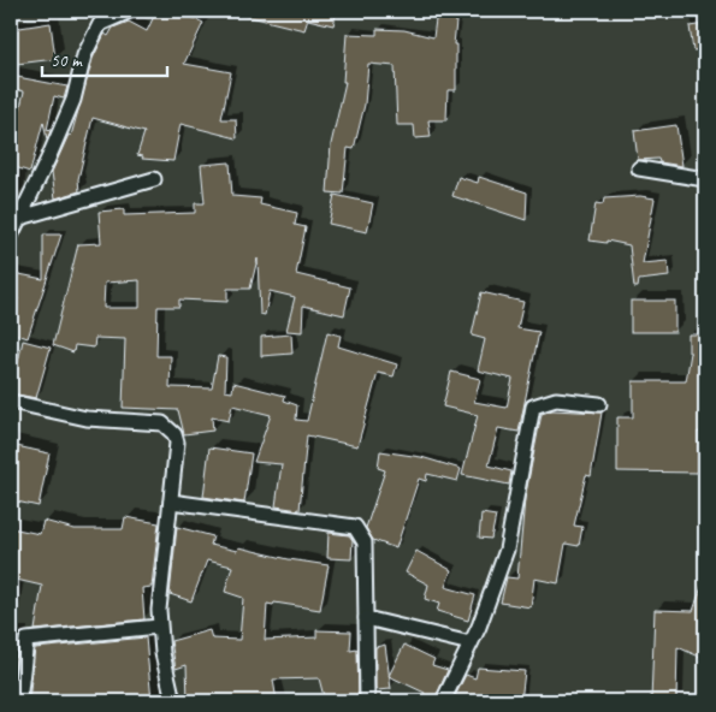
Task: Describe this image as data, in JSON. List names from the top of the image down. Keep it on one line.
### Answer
{"scale_bar":"50 m"}
